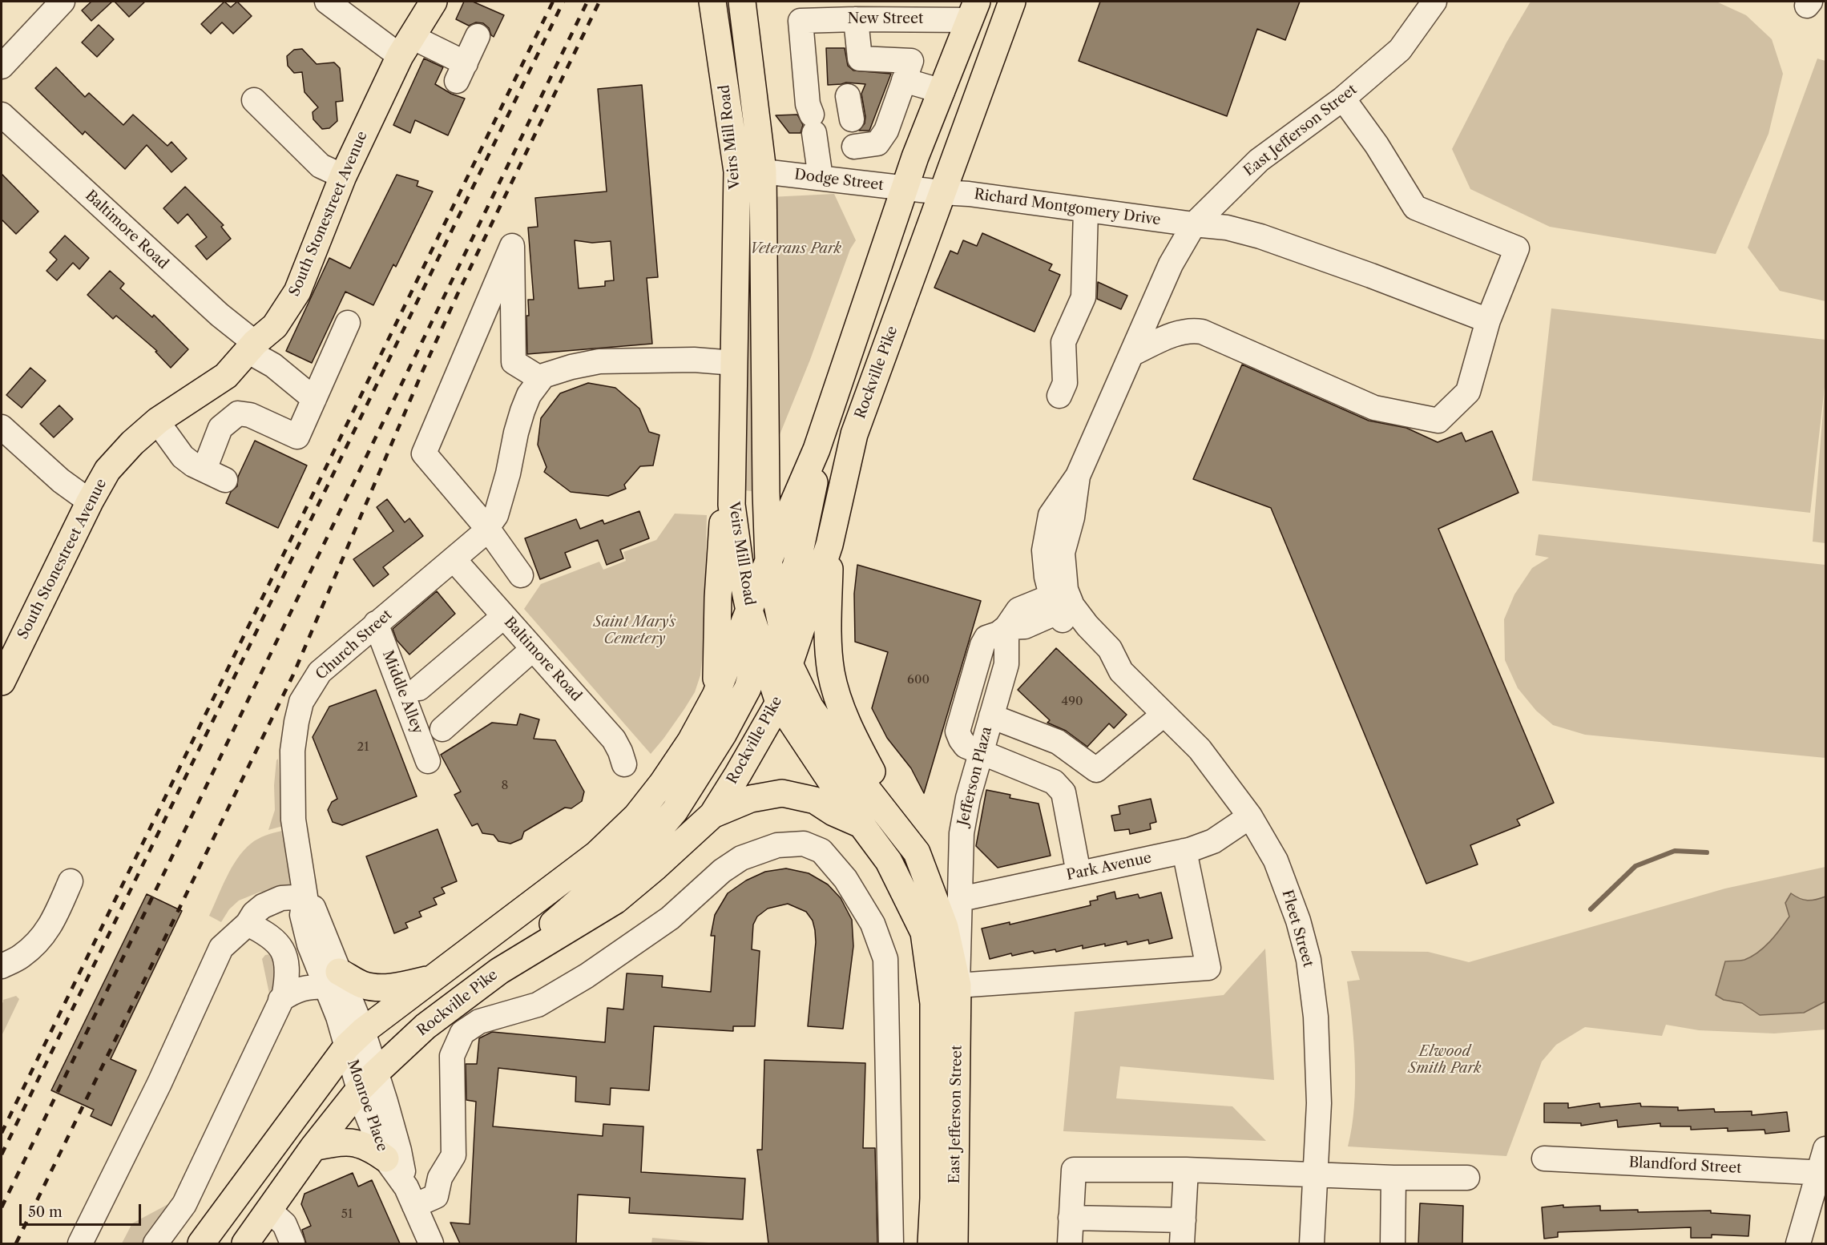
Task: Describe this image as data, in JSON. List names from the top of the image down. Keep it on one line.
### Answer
{"streets":{"main road":["East Jefferson Street","Veirs Mill Road","South Stonestreet Avenue","Rockville Pike"],"street":["New Street","Dodge Street","Richard Montgomery Drive","Baltimore Road","Church Street","Middle Alley","Jefferson Plaza","Park Avenue","Fleet Street","Monroe Place","Blandford Street"]},"crossings":[["New Street","Dodge Street"],["East Jefferson Street","Veirs Mill Road"],["East Jefferson Street","Richard Montgomery Drive"],["East Jefferson Street","Jefferson Plaza"],["East Jefferson Street","Fleet Street"],["Veirs Mill Road","Dodge Street"],["Veirs Mill Road","Rockville Pike"],["Veirs Mill Road","Jefferson Plaza"],["Dodge Street","Richard Montgomery Drive"],["Dodge Street","Rockville Pike"],["Richard Montgomery Drive","Rockville Pike"],["South Stonestreet Avenue","Baltimore Road"],["Baltimore Road","Church Street"],["Rockville Pike","Church Street"],["Rockville Pike","Monroe Place"],["Church Street","Middle Alley"],["Church Street","Monroe Place"],["Jefferson Plaza","Park Avenue"],["Park Avenue","Fleet Street"]],"parks":["Veterans Park","Saint Mary's Cemetery","Elwood Smith Park"],"house_numbers":["600","490","21","8","51"],"scale_bar":"50 m"}
